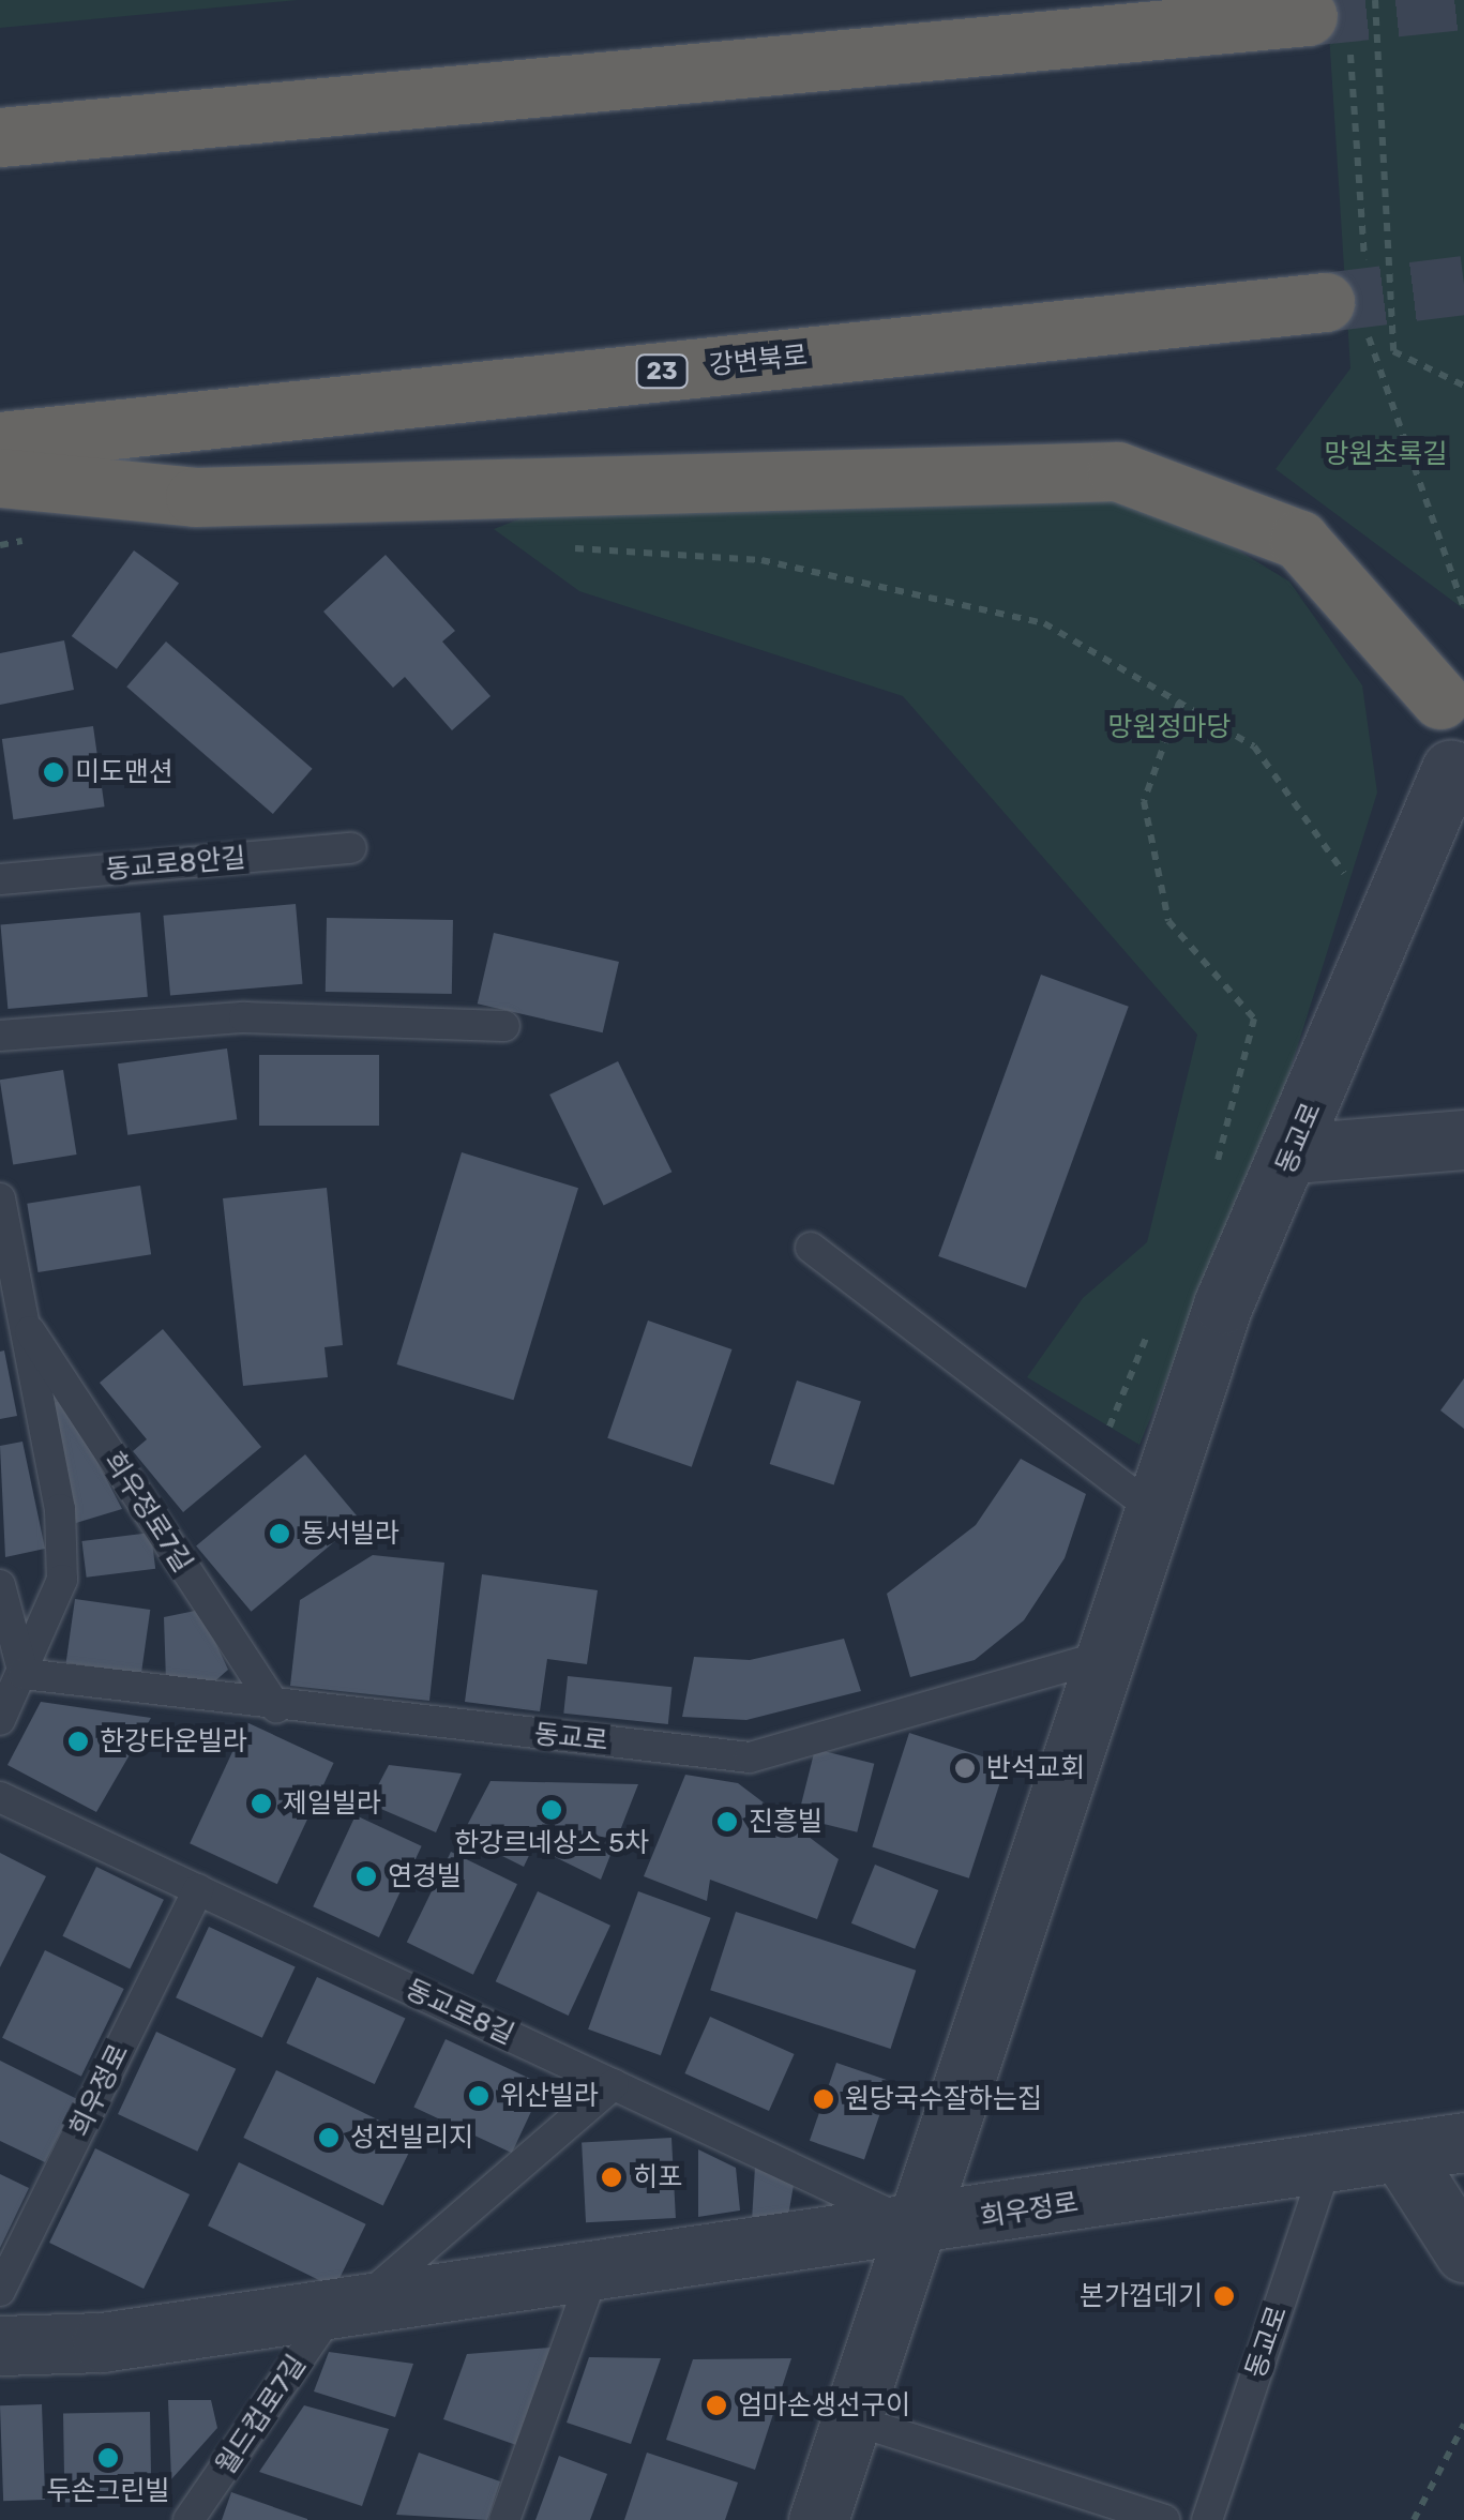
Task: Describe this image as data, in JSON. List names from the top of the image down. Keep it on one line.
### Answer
{"streets":{"highway":["강변북로","23"],"street":["동교로","희우정로"],"lane":["동교로8안길","희우정로7길","동교로8길","월드컵로7길"]},"crossings":[["동교로","희우정로7길"],["동교로","동교로8길"],["동교로","희우정로"],["동교로8길","희우정로"],["희우정로","월드컵로7길"]],"parks":["망원초록길","망원정마당"],"places":["미도맨션","동서빌라","한강타운빌라","반석교회","제일빌라","한강르네상스 5차","진흥빌","연경빌","위산빌라","원당국수잘하는집","성전빌리지","히포","본가껍데기","엄마손생선구이","두손그린빌"]}
